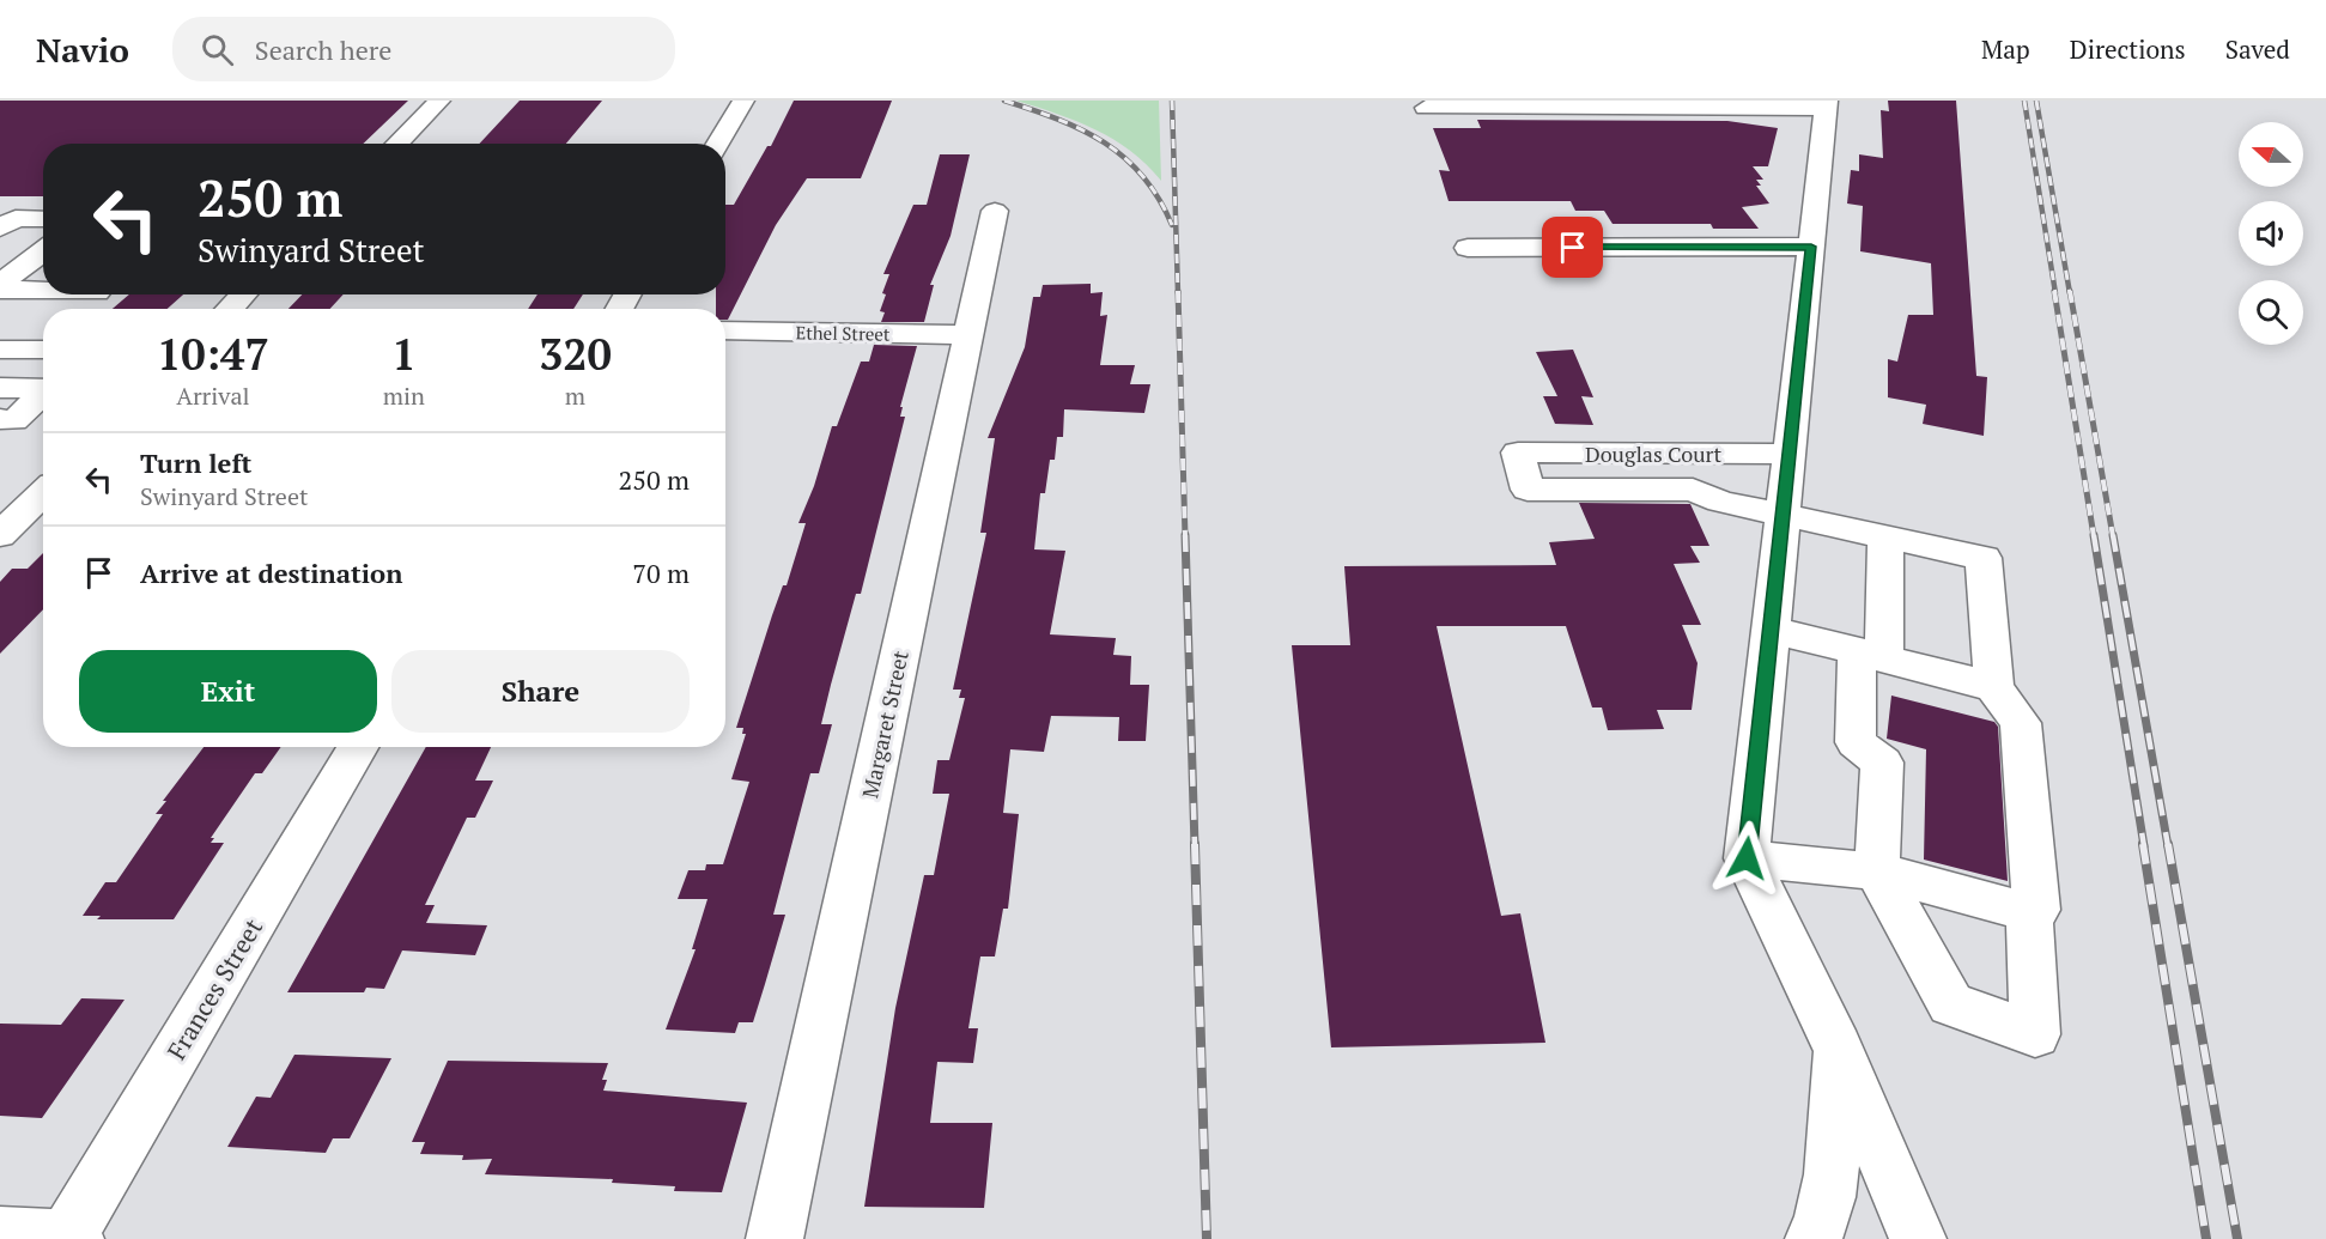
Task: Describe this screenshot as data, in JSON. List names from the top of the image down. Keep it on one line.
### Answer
{"streets":{"street":["Ethel Street","Douglas Court","Margaret Street","Frances Street"]},"crossings":[["Ethel Street","Margaret Street"]],"north":"left","page":{"header":"Navio","search":"Search here","nav":["Map","Directions","Saved"],"turn":["250 m","Swinyard Street"],"eta":["10:47","Arrival","1","min","320","m"],"list":[{"name":"Turn left","note":"Swinyard Street","value":"250 m"},{"name":"Arrive at destination","value":"70 m"}],"buttons":["Exit","Share"]}}
